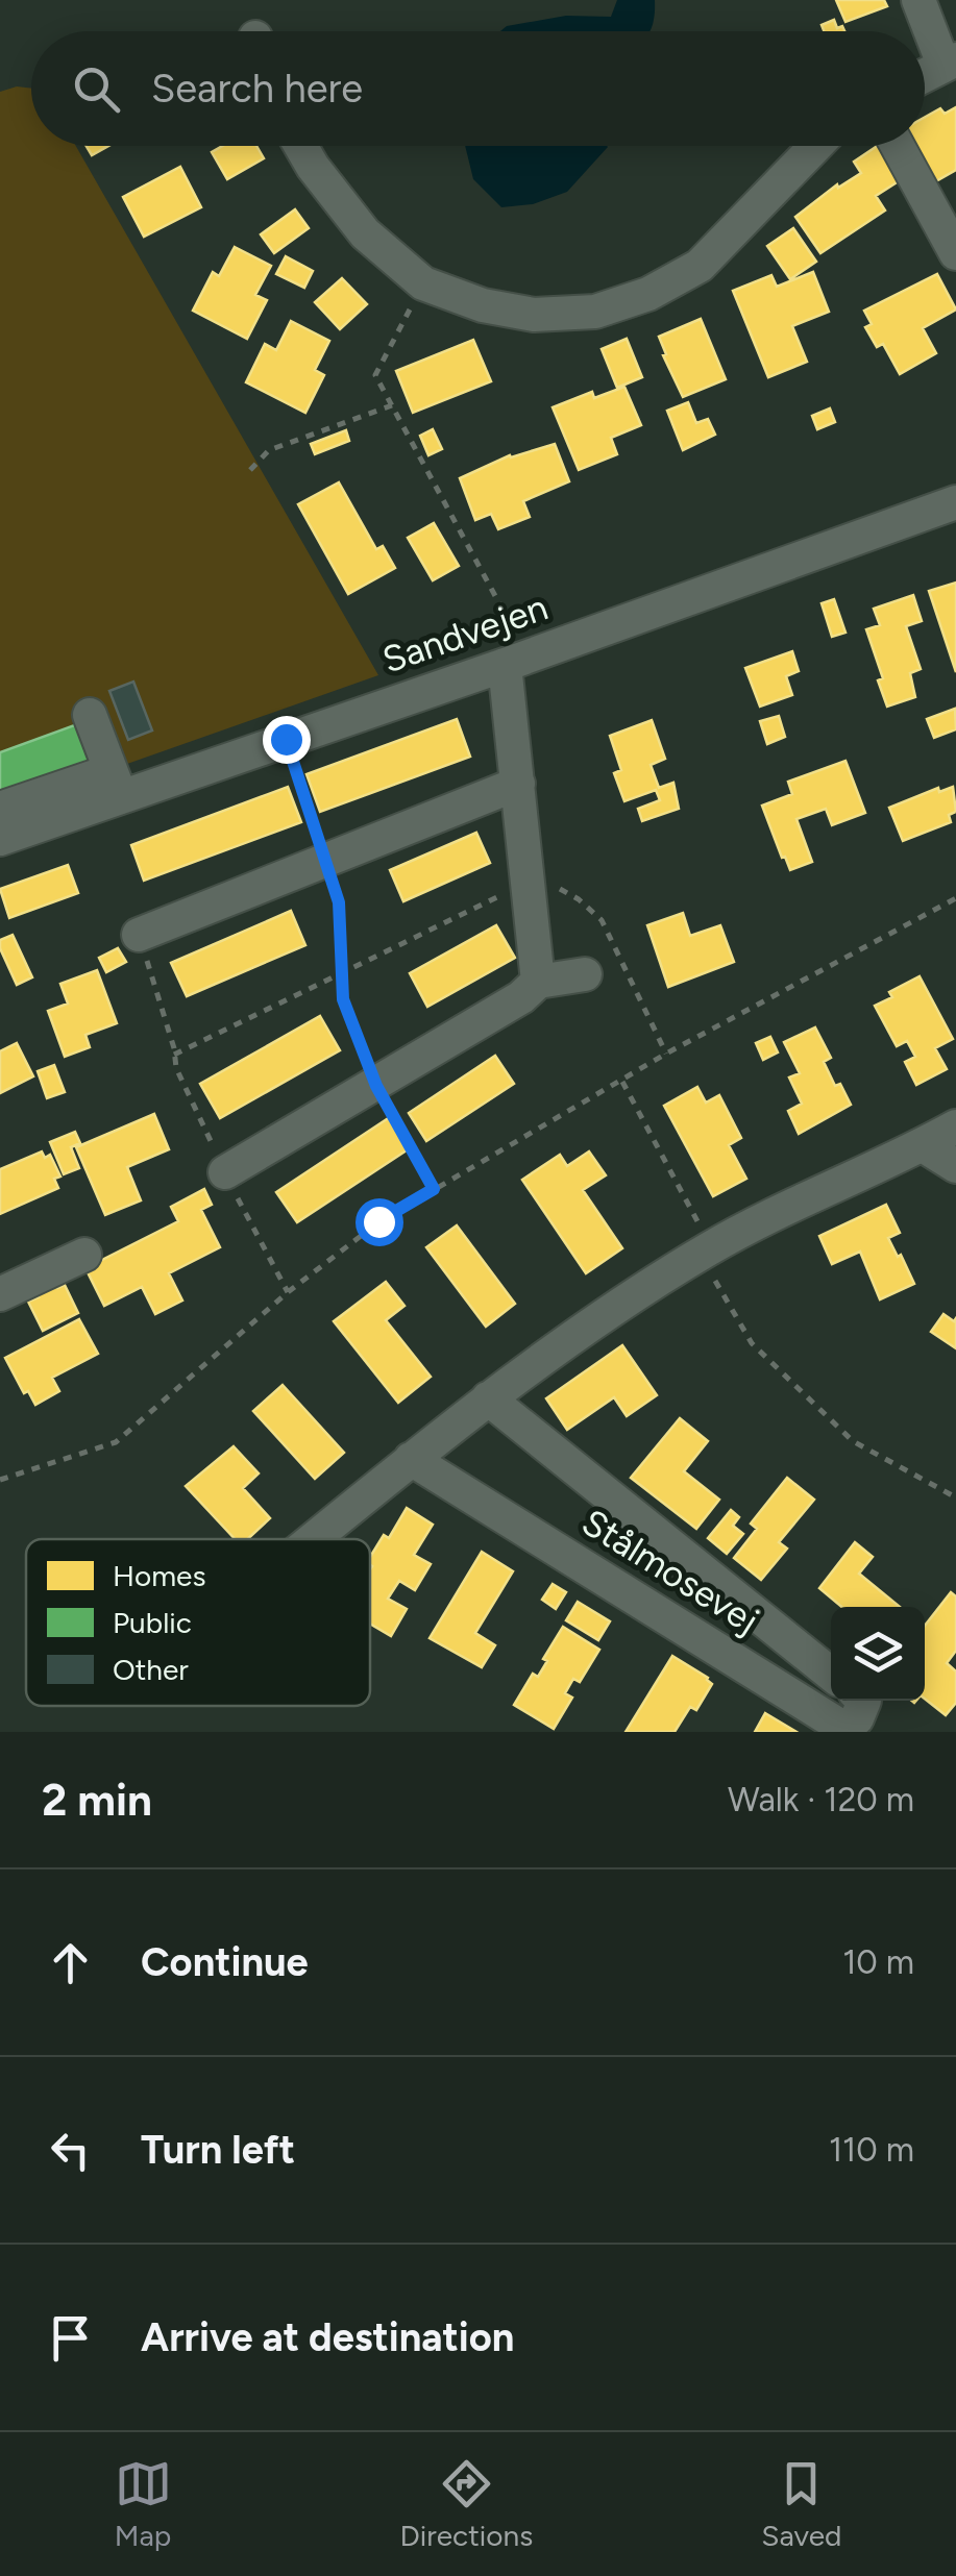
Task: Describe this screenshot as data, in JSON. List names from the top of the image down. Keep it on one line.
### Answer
{"streets":{"street":["Sandvejen","Stålmosevej"]},"legend":["Homes","Public","Other"],"page":{"search":"Search here","heading":["2 min","Walk · 120 m"],"list":[["Continue","10 m"],["Turn left","110 m"],"Arrive at destination"],"nav":["Map","Directions","Saved"]}}
